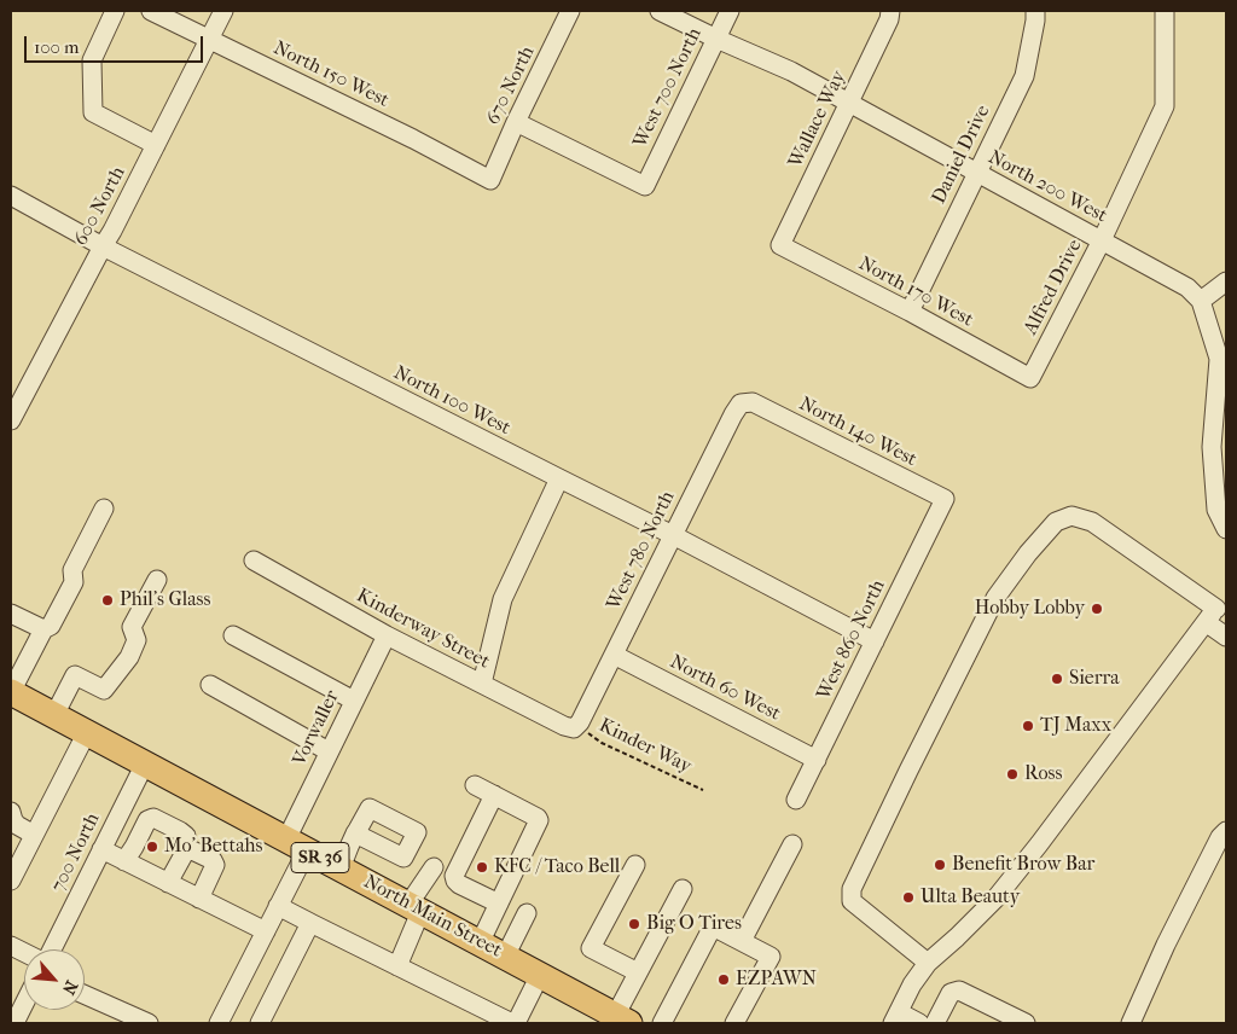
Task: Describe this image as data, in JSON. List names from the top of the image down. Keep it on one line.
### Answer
{"streets":{"highway":["SR 36","North Main Street"],"street":["North 150 West","670 North","West 700 North","Wallace Way","Daniel Drive","North 200 West","600 North","Alfred Drive","North 170 West","North 100 West","North 140 West","West 780 North","Kinderway Street","West 860 North","North 60 West","Vorwaller","700 North"],"path":["Kinder Way"]},"crossings":[["North 150 West","670 North"],["North 150 West","600 North"],["670 North","West 700 North"],["West 700 North","North 200 West"],["Wallace Way","North 200 West"],["Wallace Way","North 170 West"],["Daniel Drive","North 200 West"],["Daniel Drive","North 170 West"],["North 200 West","Alfred Drive"],["600 North","North 100 West"],["Alfred Drive","North 170 West"],["North 100 West","West 780 North"],["North 100 West","West 860 North"],["North 140 West","West 780 North"],["North 140 West","West 860 North"],["West 780 North","Kinderway Street"],["West 780 North","North 60 West"],["West 780 North","Kinder Way"],["Kinderway Street","Vorwaller"],["Kinderway Street","Kinder Way"],["West 860 North","North 60 West"],["Vorwaller","North Main Street"],["700 North","North Main Street"]],"places":["Phil's Glass","Hobby Lobby","Sierra","TJ Maxx","Ross","Mo' Bettahs","Benefit Brow Bar","KFC / Taco Bell","Ulta Beauty","Big O Tires","EZPAWN"],"scale_bar":"100 m","north":"bottom right"}
